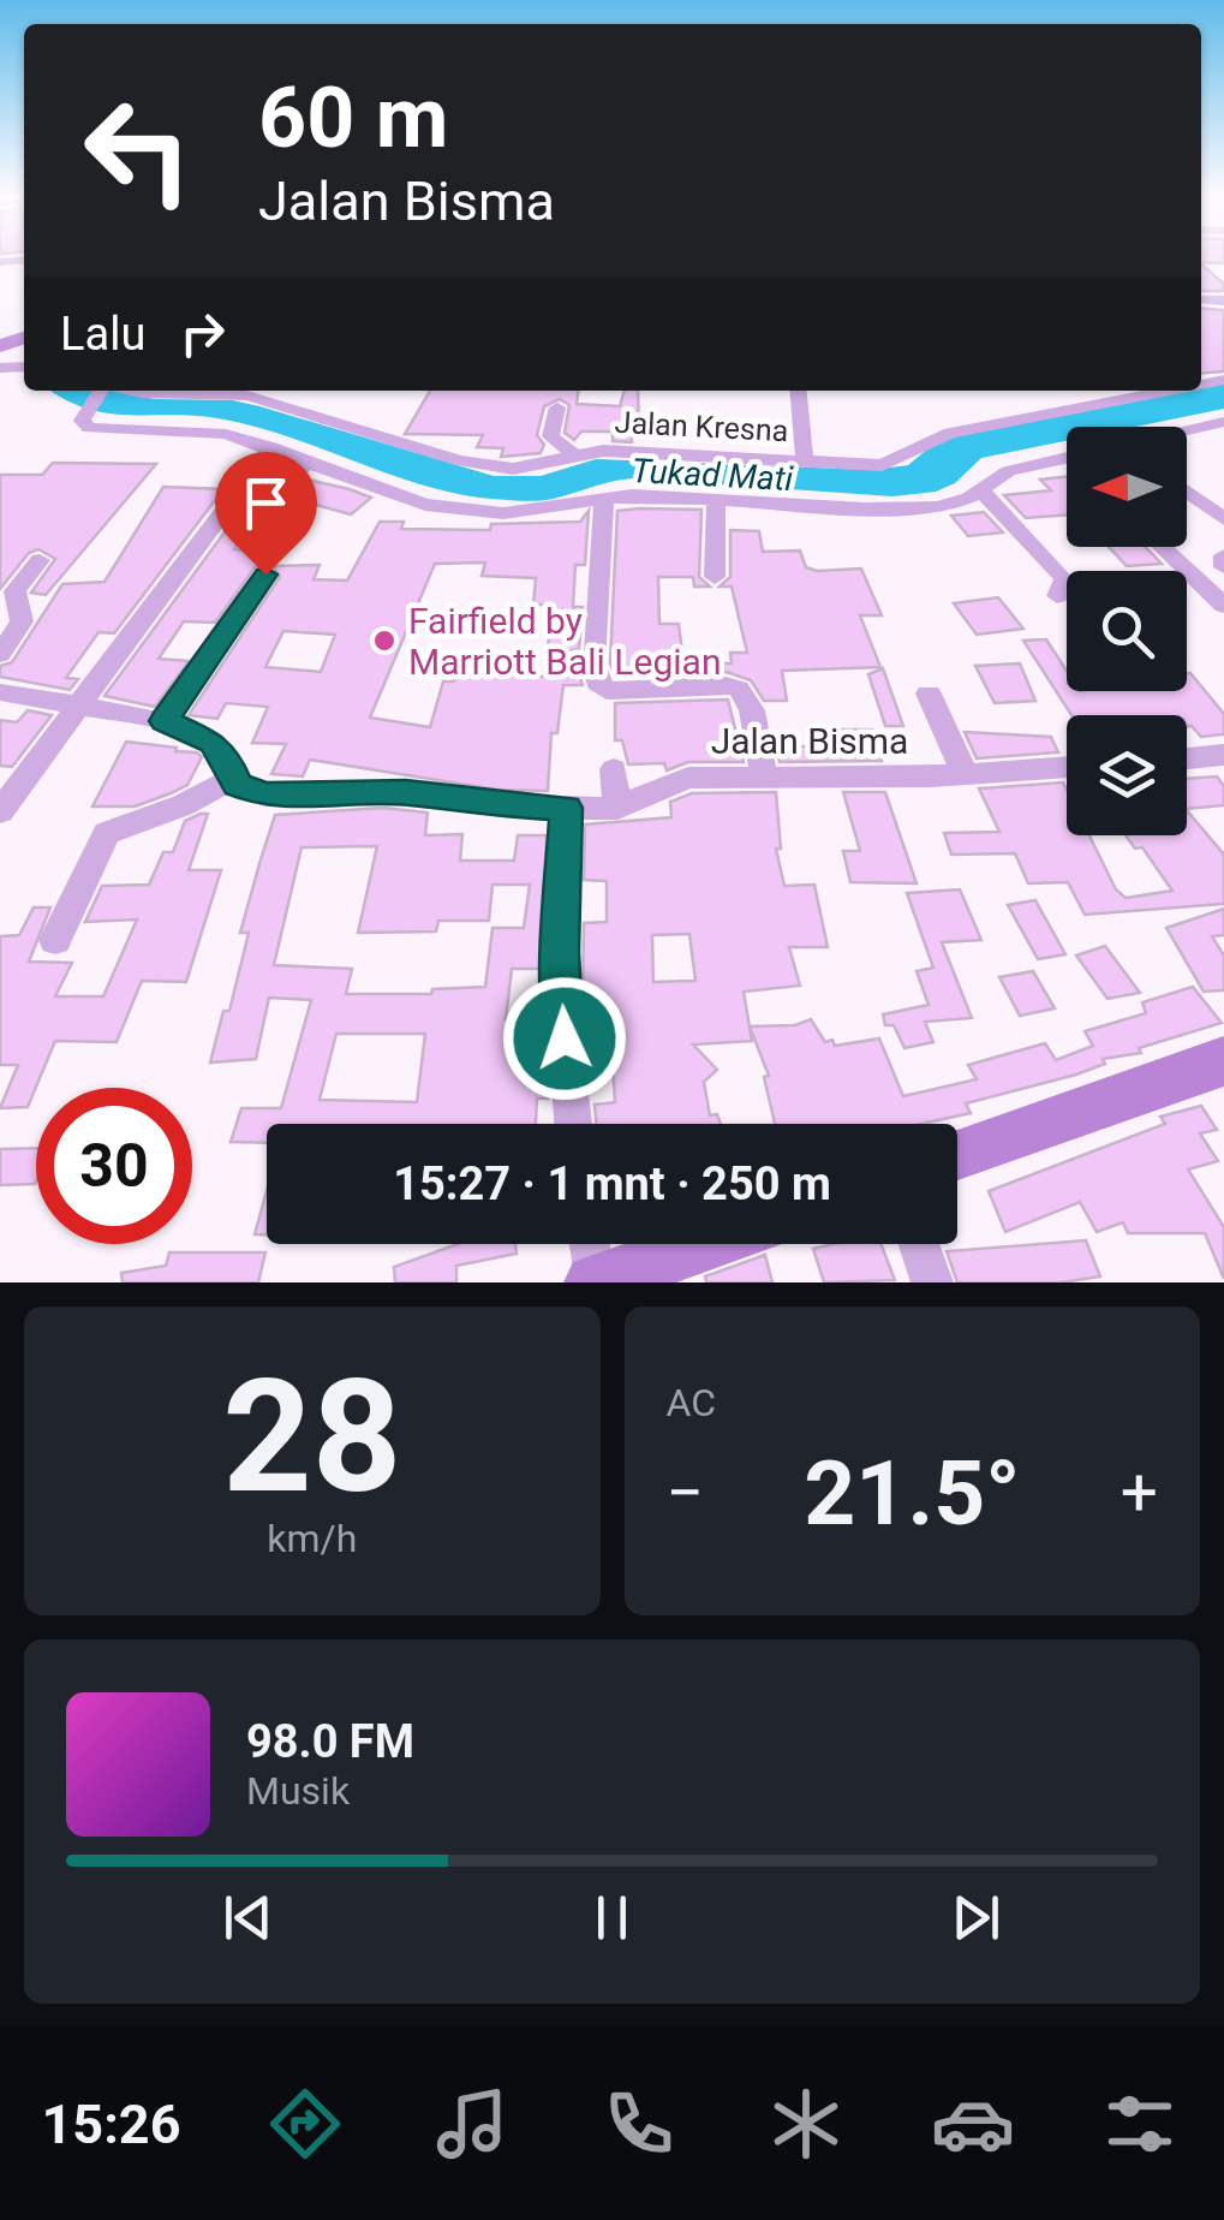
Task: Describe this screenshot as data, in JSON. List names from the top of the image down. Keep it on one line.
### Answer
{"streets":{"street":["Jalan Kresna","Jalan Bisma"]},"water":["Tukad Mati"],"places":["Fairfield by Marriott Bali Legian"],"north":"left","page":{"turn":["60 m","Jalan Bisma"],"then":"Lalu","limit":"30","trip":"15:27 · 1 mnt · 250 m","tile":[["28","km/h"],"AC"],"heat":["−","21.5°","+"],"song":["98.0 FM","Musik"],"tabs":"15:26"}}
